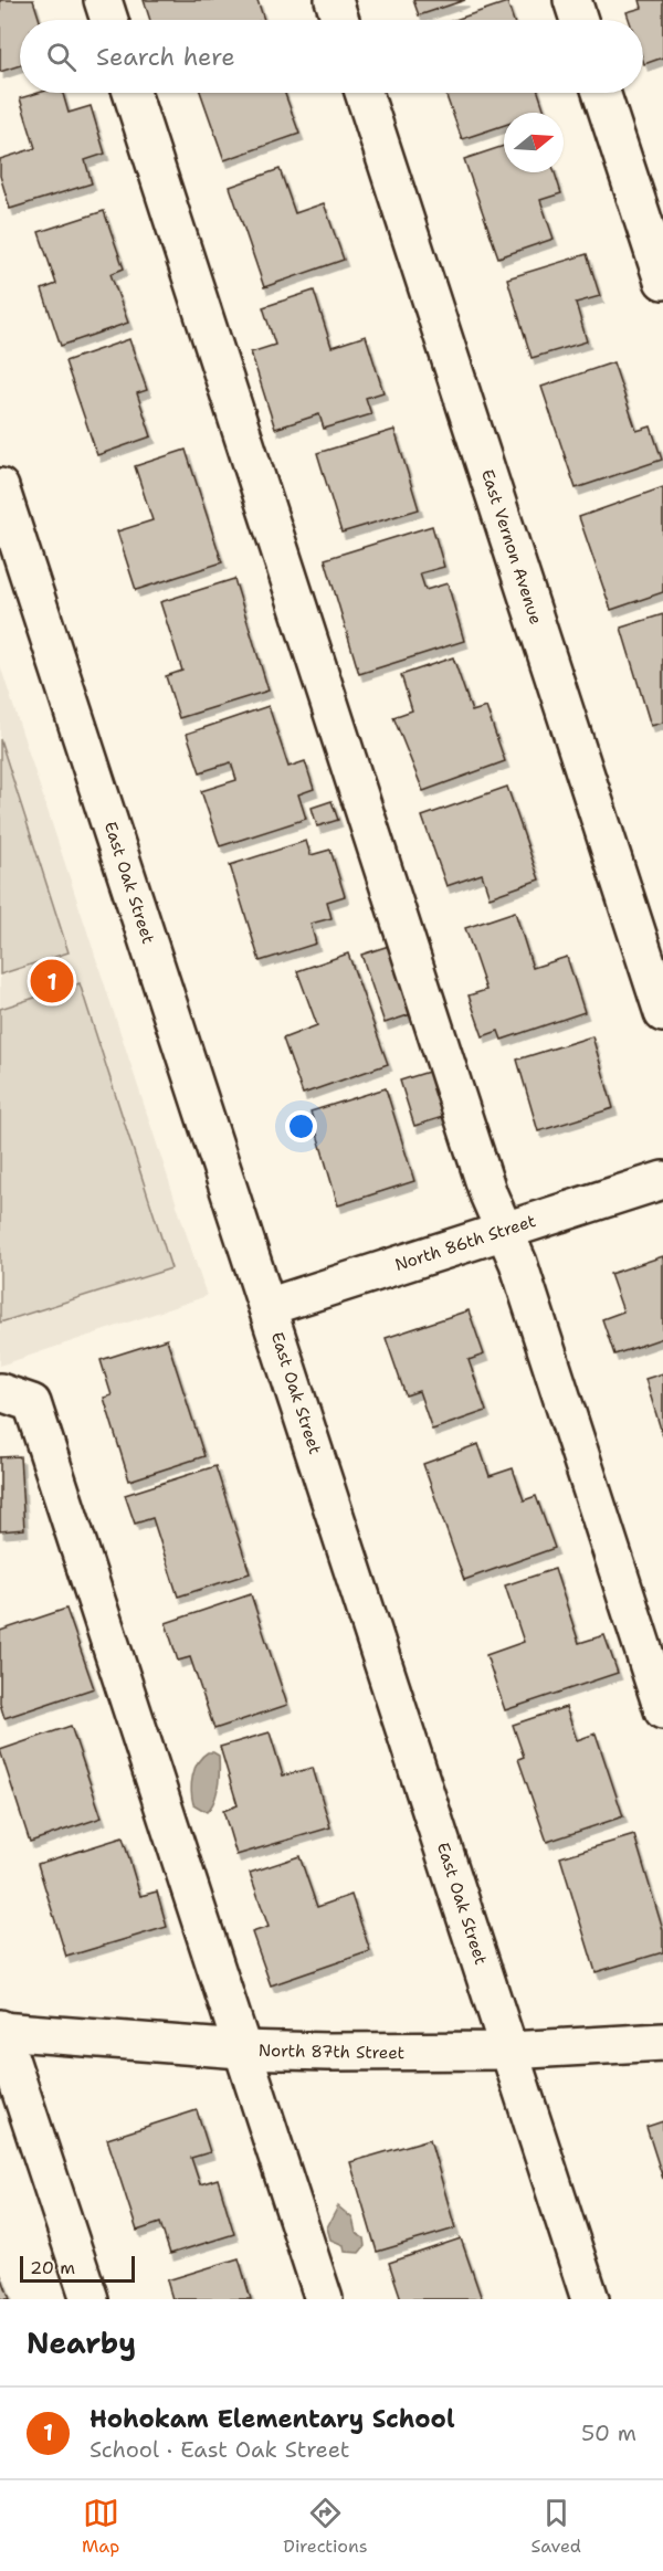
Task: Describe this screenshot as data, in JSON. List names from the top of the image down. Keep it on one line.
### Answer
{"streets":{"street":["East Vernon Avenue","East Oak Street","North 86th Street","North 87th Street"]},"crossings":[["East Oak Street","North 86th Street"],["East Oak Street","North 87th Street"]],"scale_bar":"20 m","north":"right","page":{"search":"Search here","pins":"1","scale":"20 m","heading":"Nearby","list":[{"mark":"1","name":"Hohokam Elementary School","note":"School · East Oak Street","value":"50 m"}],"nav":["Map","Directions","Saved"]}}
